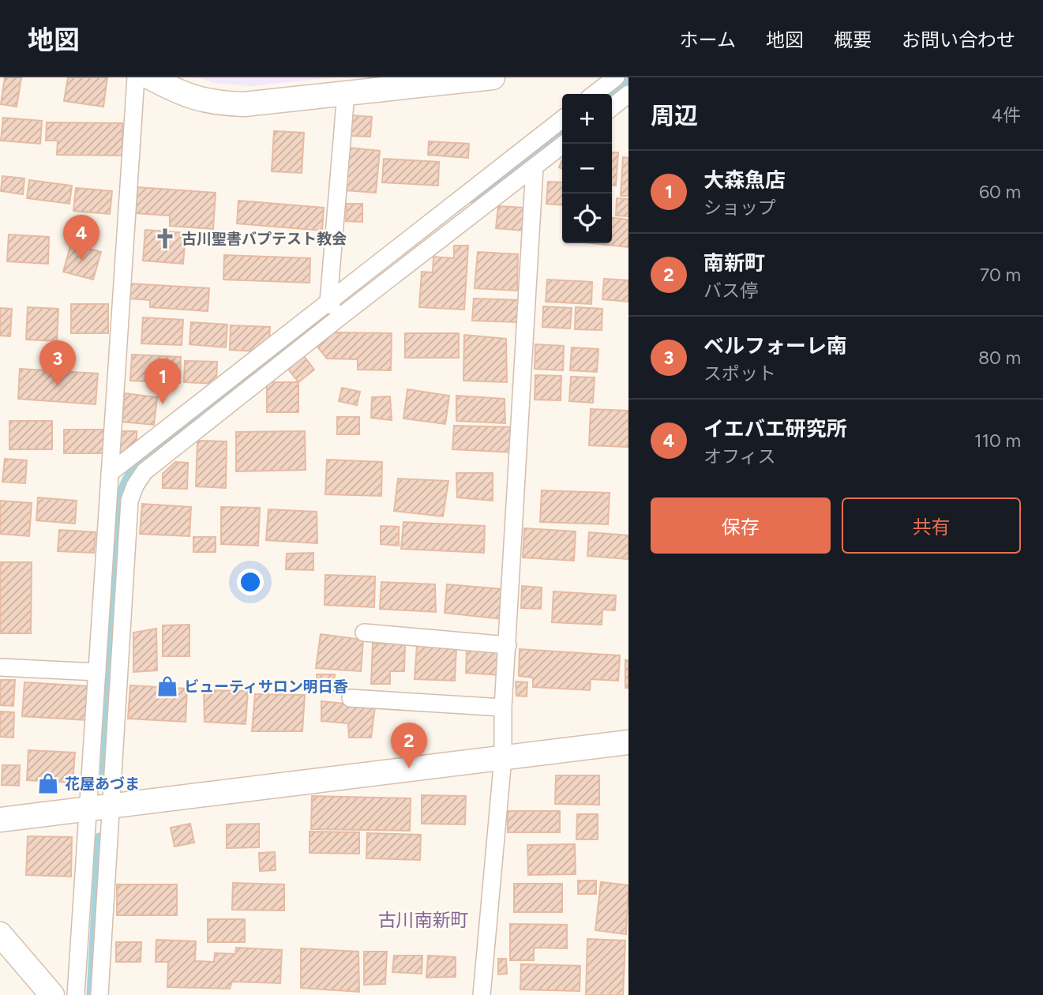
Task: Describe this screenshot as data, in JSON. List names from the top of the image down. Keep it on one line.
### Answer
{"districts":["古川南新町"],"places":{"church":["古川聖書バプテスト教会"],"shop":["ビューティサロン明日香","花屋あづま"]},"page":{"header":"地図","nav":["ホーム","地図","概要","お問い合わせ"],"heading":["周辺","4件"],"map_buttons":["+","−"],"list":[{"mark":"1","name":"大森魚店","note":"ショップ","value":"60 m"},{"mark":"2","name":"南新町","note":"バス停","value":"70 m"},{"mark":"3","name":"ベルフォーレ南","note":"スポット","value":"80 m"},{"mark":"4","name":"イエバエ研究所","note":"オフィス","value":"110 m"}],"pins":["4","3","1","2"],"buttons":["保存","共有"]}}
